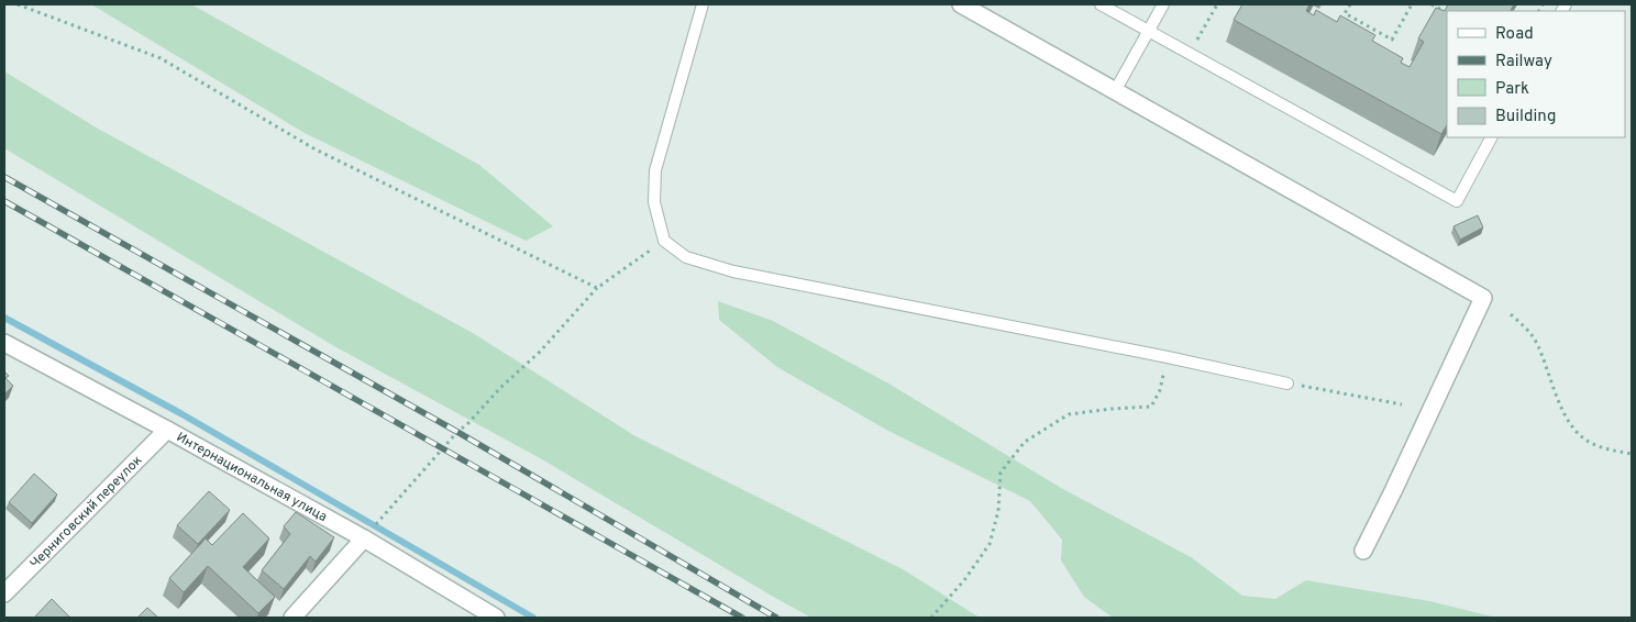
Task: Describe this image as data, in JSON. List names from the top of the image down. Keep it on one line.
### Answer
{"streets":{"street":["Интернациональная улица","Черниговский переулок"]},"crossings":[["Интернациональная улица","Черниговский переулок"]],"legend":["Road","Railway","Park","Building"]}
